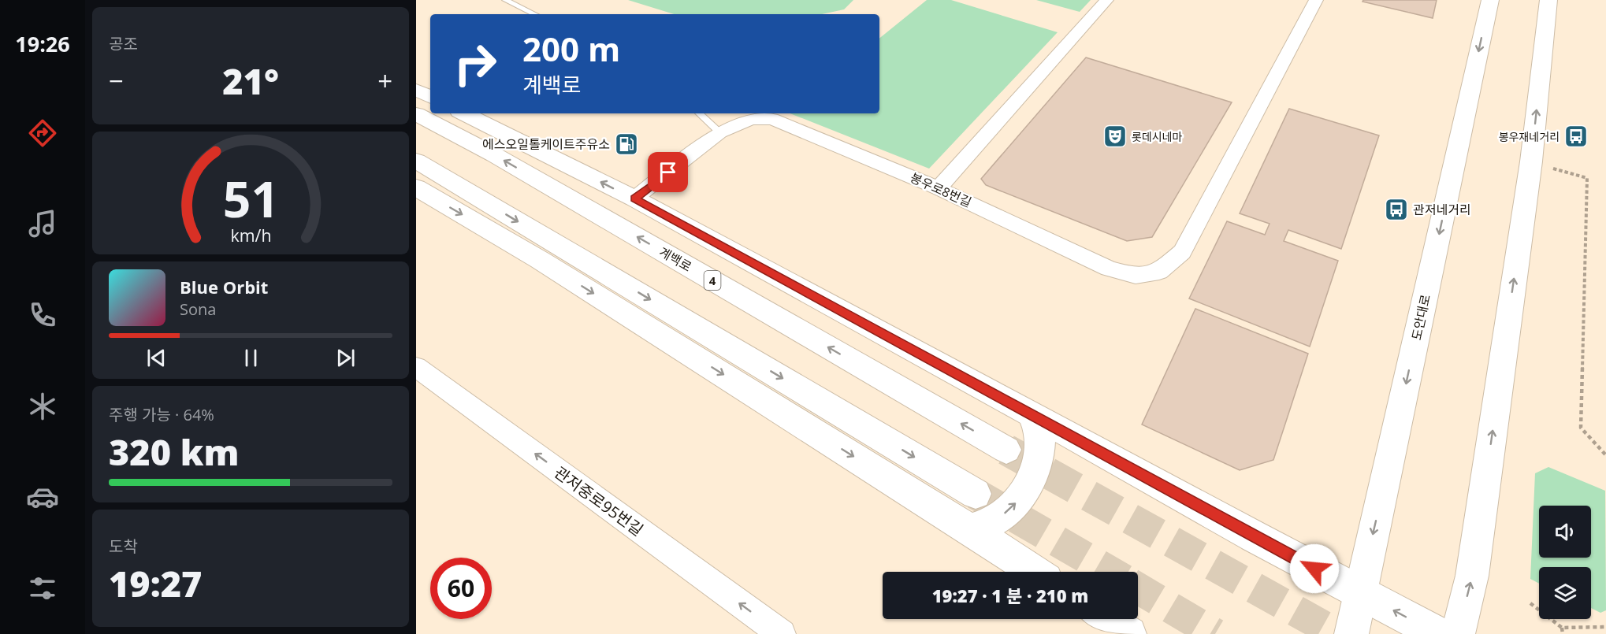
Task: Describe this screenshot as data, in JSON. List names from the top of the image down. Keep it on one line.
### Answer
{"streets":{"main road":["계백로","4","도안대로"],"street":["봉우로8번길","관저중로95번길"]},"one_way":["관저중로95번길"],"places":{"theatre":["롯데시네마"],"bus stop":["봉우재네거리","관저네거리"],"fuel station":["에스오일톨케이트주유소"]},"page":{"tabs":"19:26","tile":["공조",["주행 가능 · 64%","320 km"],["도착","19:27"]],"turn":["200 m","계백로"],"heat":["−","21°","+"],"song":["Blue Orbit","Sona"],"limit":"60","trip":"19:27 · 1 분 · 210 m","gauge":["51","km/h"]}}
